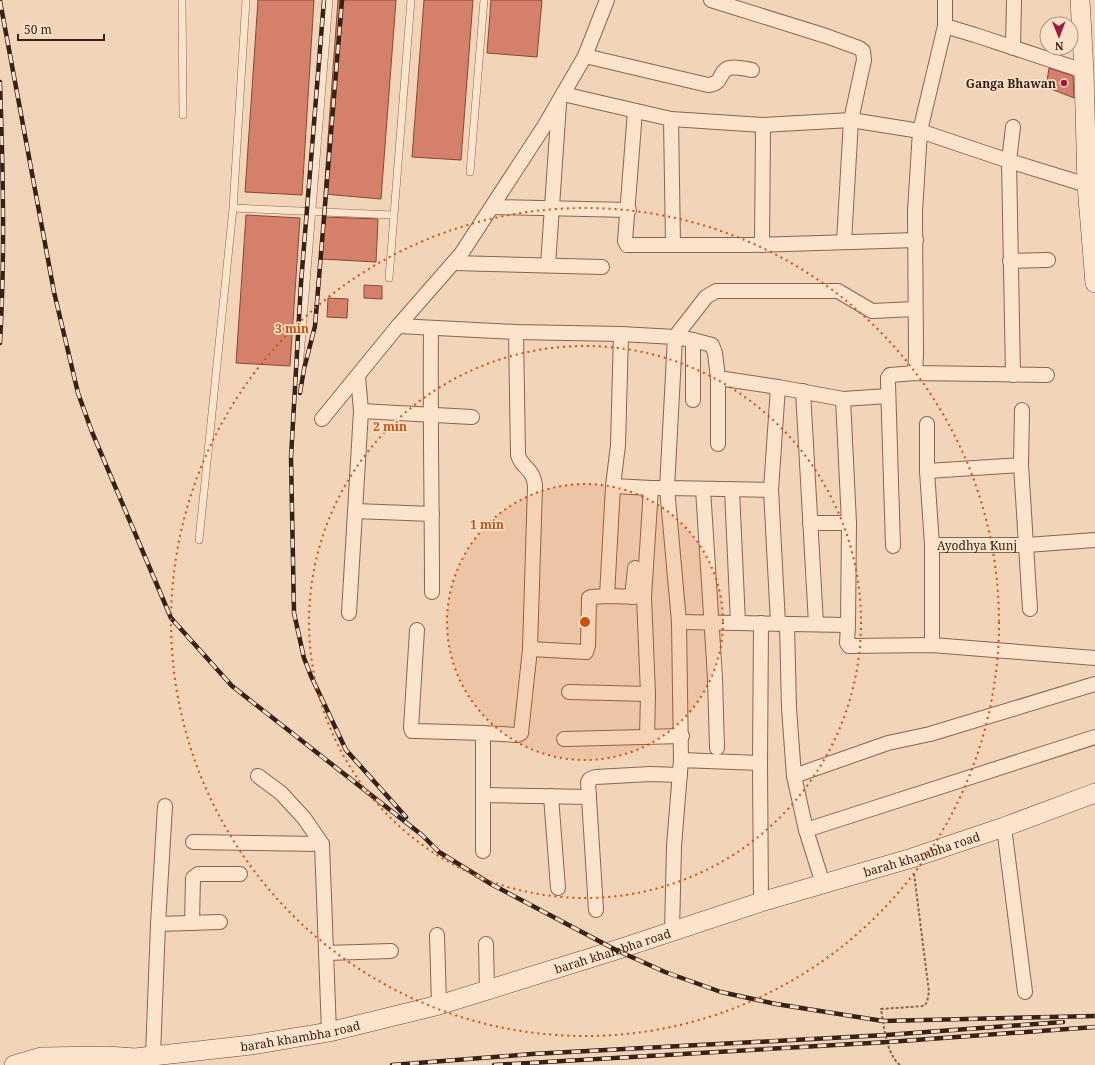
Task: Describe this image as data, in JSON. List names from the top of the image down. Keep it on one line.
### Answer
{"streets":{"street":["Ayodhya Kunj","barah khambha road"]},"places":["Ganga Bhawan"],"scale_bar":"50 m","north":"bottom","rings":["3 min","2 min","1 min"]}
